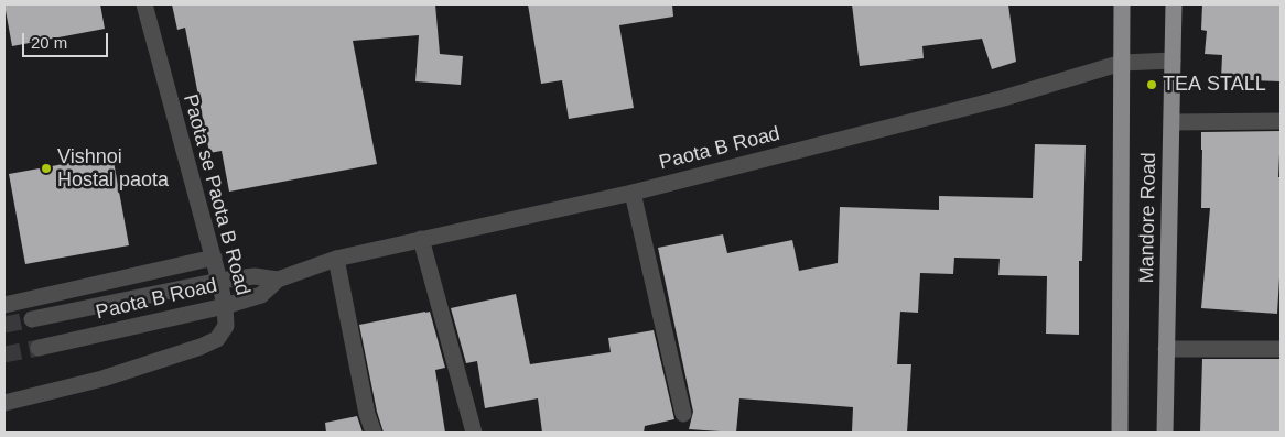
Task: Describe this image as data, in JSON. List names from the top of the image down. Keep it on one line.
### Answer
{"streets":{"highway":["Mandore Road"],"street":["Paota B Road","Paota se Paota B Road"]},"crossings":[["Paota B Road","Paota se Paota B Road"],["Paota B Road","Mandore Road"]],"places":["TEA STALL","Vishnoi Hostal paota"],"scale_bar":"20 m"}
